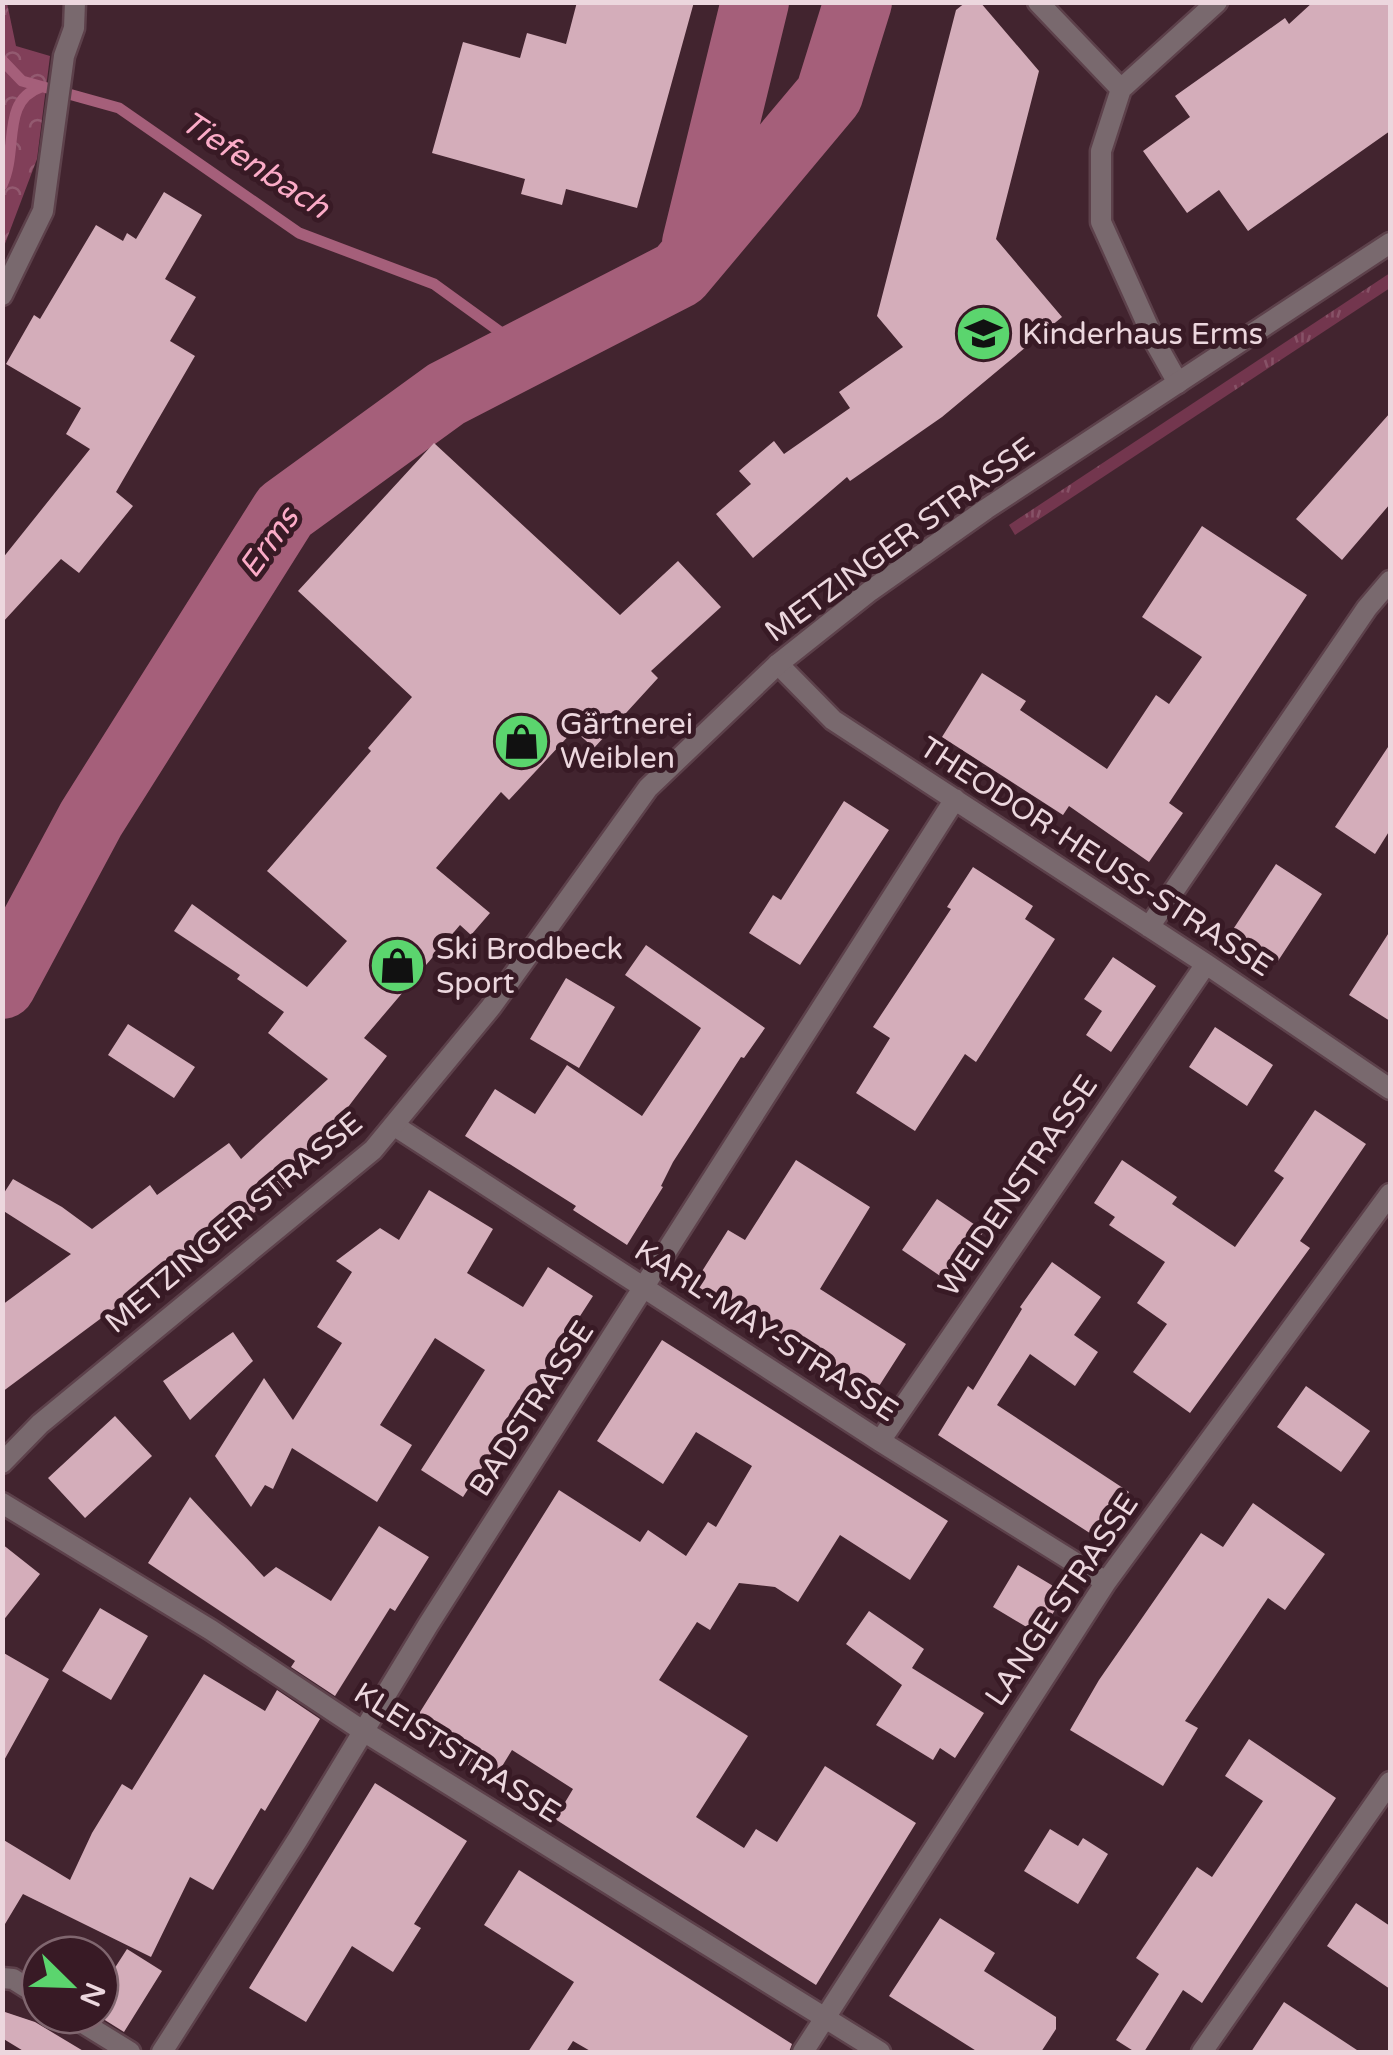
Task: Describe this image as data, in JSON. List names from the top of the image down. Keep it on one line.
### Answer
{"streets":{"street":["METZINGER STRASSE","THEODOR-HEUSS-STRASSE","WEIDENSTRASSE","KARL-MAY-STRASSE","BADSTRASSE","LANGE STRASSE","KLEISTSTRASSE"]},"crossings":[["METZINGER STRASSE","THEODOR-HEUSS-STRASSE"],["METZINGER STRASSE","KARL-MAY-STRASSE"],["THEODOR-HEUSS-STRASSE","WEIDENSTRASSE"],["THEODOR-HEUSS-STRASSE","BADSTRASSE"],["WEIDENSTRASSE","KARL-MAY-STRASSE"],["KARL-MAY-STRASSE","BADSTRASSE"],["KARL-MAY-STRASSE","LANGE STRASSE"],["BADSTRASSE","KLEISTSTRASSE"],["LANGE STRASSE","KLEISTSTRASSE"]],"water":["Tiefenbach","Erms"],"places":{"school or university":["Kinderhaus Erms"],"shop":["Gärtnerei Weiblen","Ski Brodbeck Sport"]},"north":"bottom right"}
